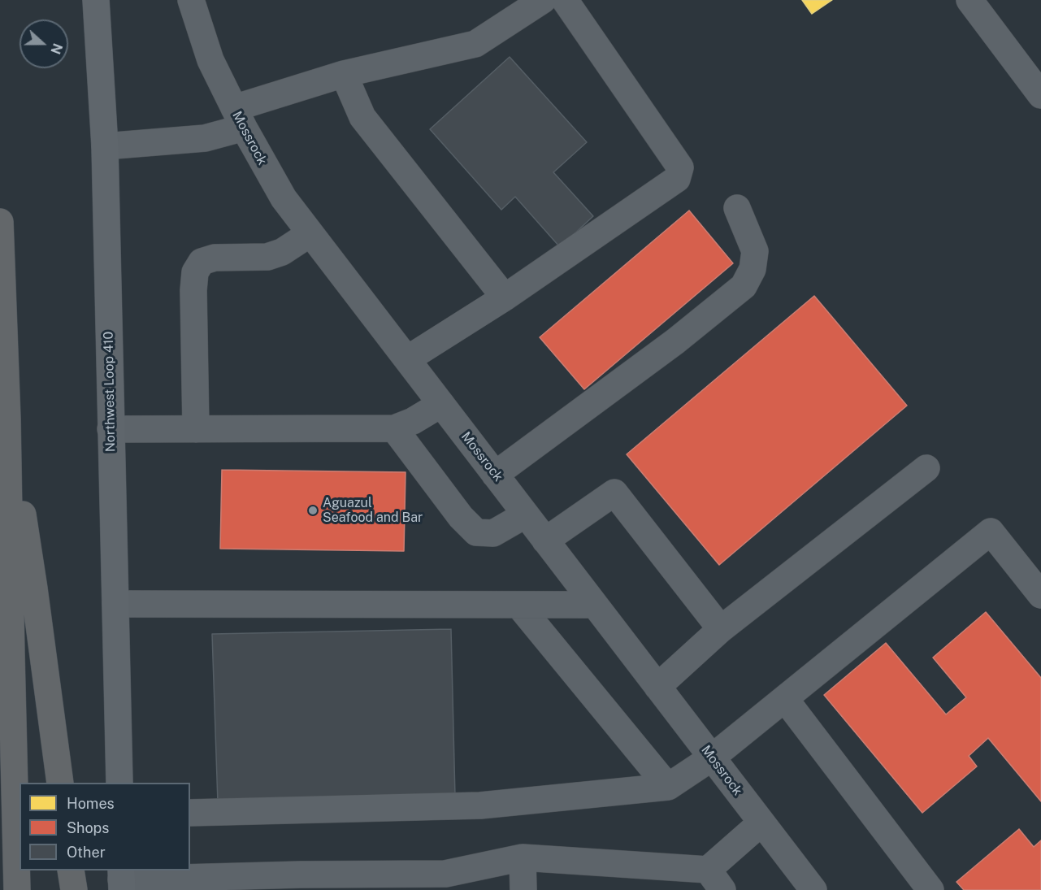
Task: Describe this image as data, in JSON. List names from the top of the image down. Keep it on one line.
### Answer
{"streets":{"main road":["Northwest Loop 410"],"street":["Mossrock"]},"places":["Aguazul Seafood and Bar"],"legend":["Homes","Shops","Other"],"north":"right"}
